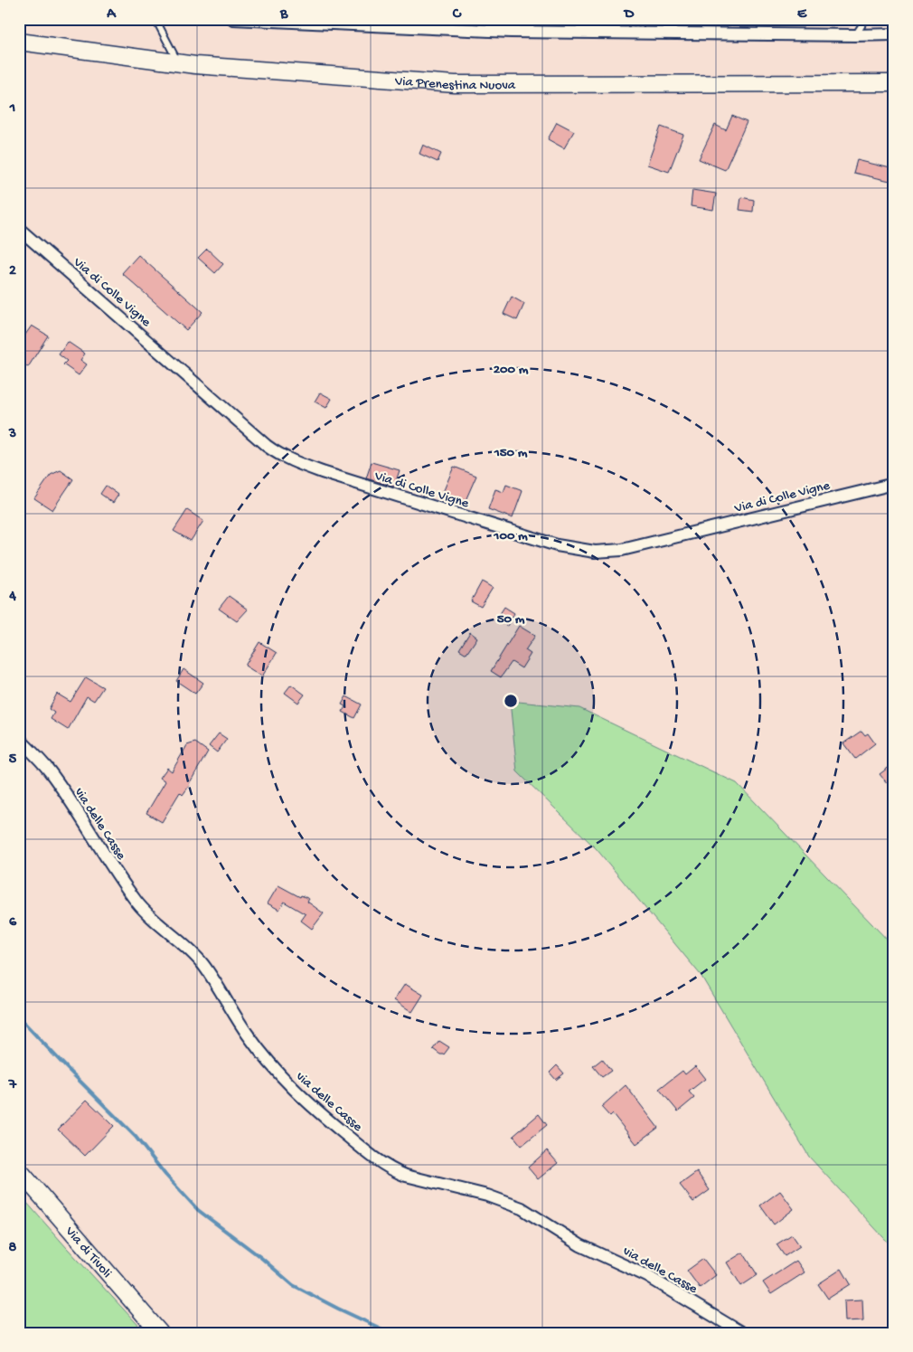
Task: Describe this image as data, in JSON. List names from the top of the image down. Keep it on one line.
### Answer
{"streets":{"main road":["Via Prenestina Nuova","Via di Tivoli"],"street":["Via di Colle Vigne","via delle Casse"]},"grid":{"columns":["A","B","C","D","E"],"rows":["1","2","3","4","5","6","7","8"]},"rings":["200 m","150 m","100 m","50 m"]}
